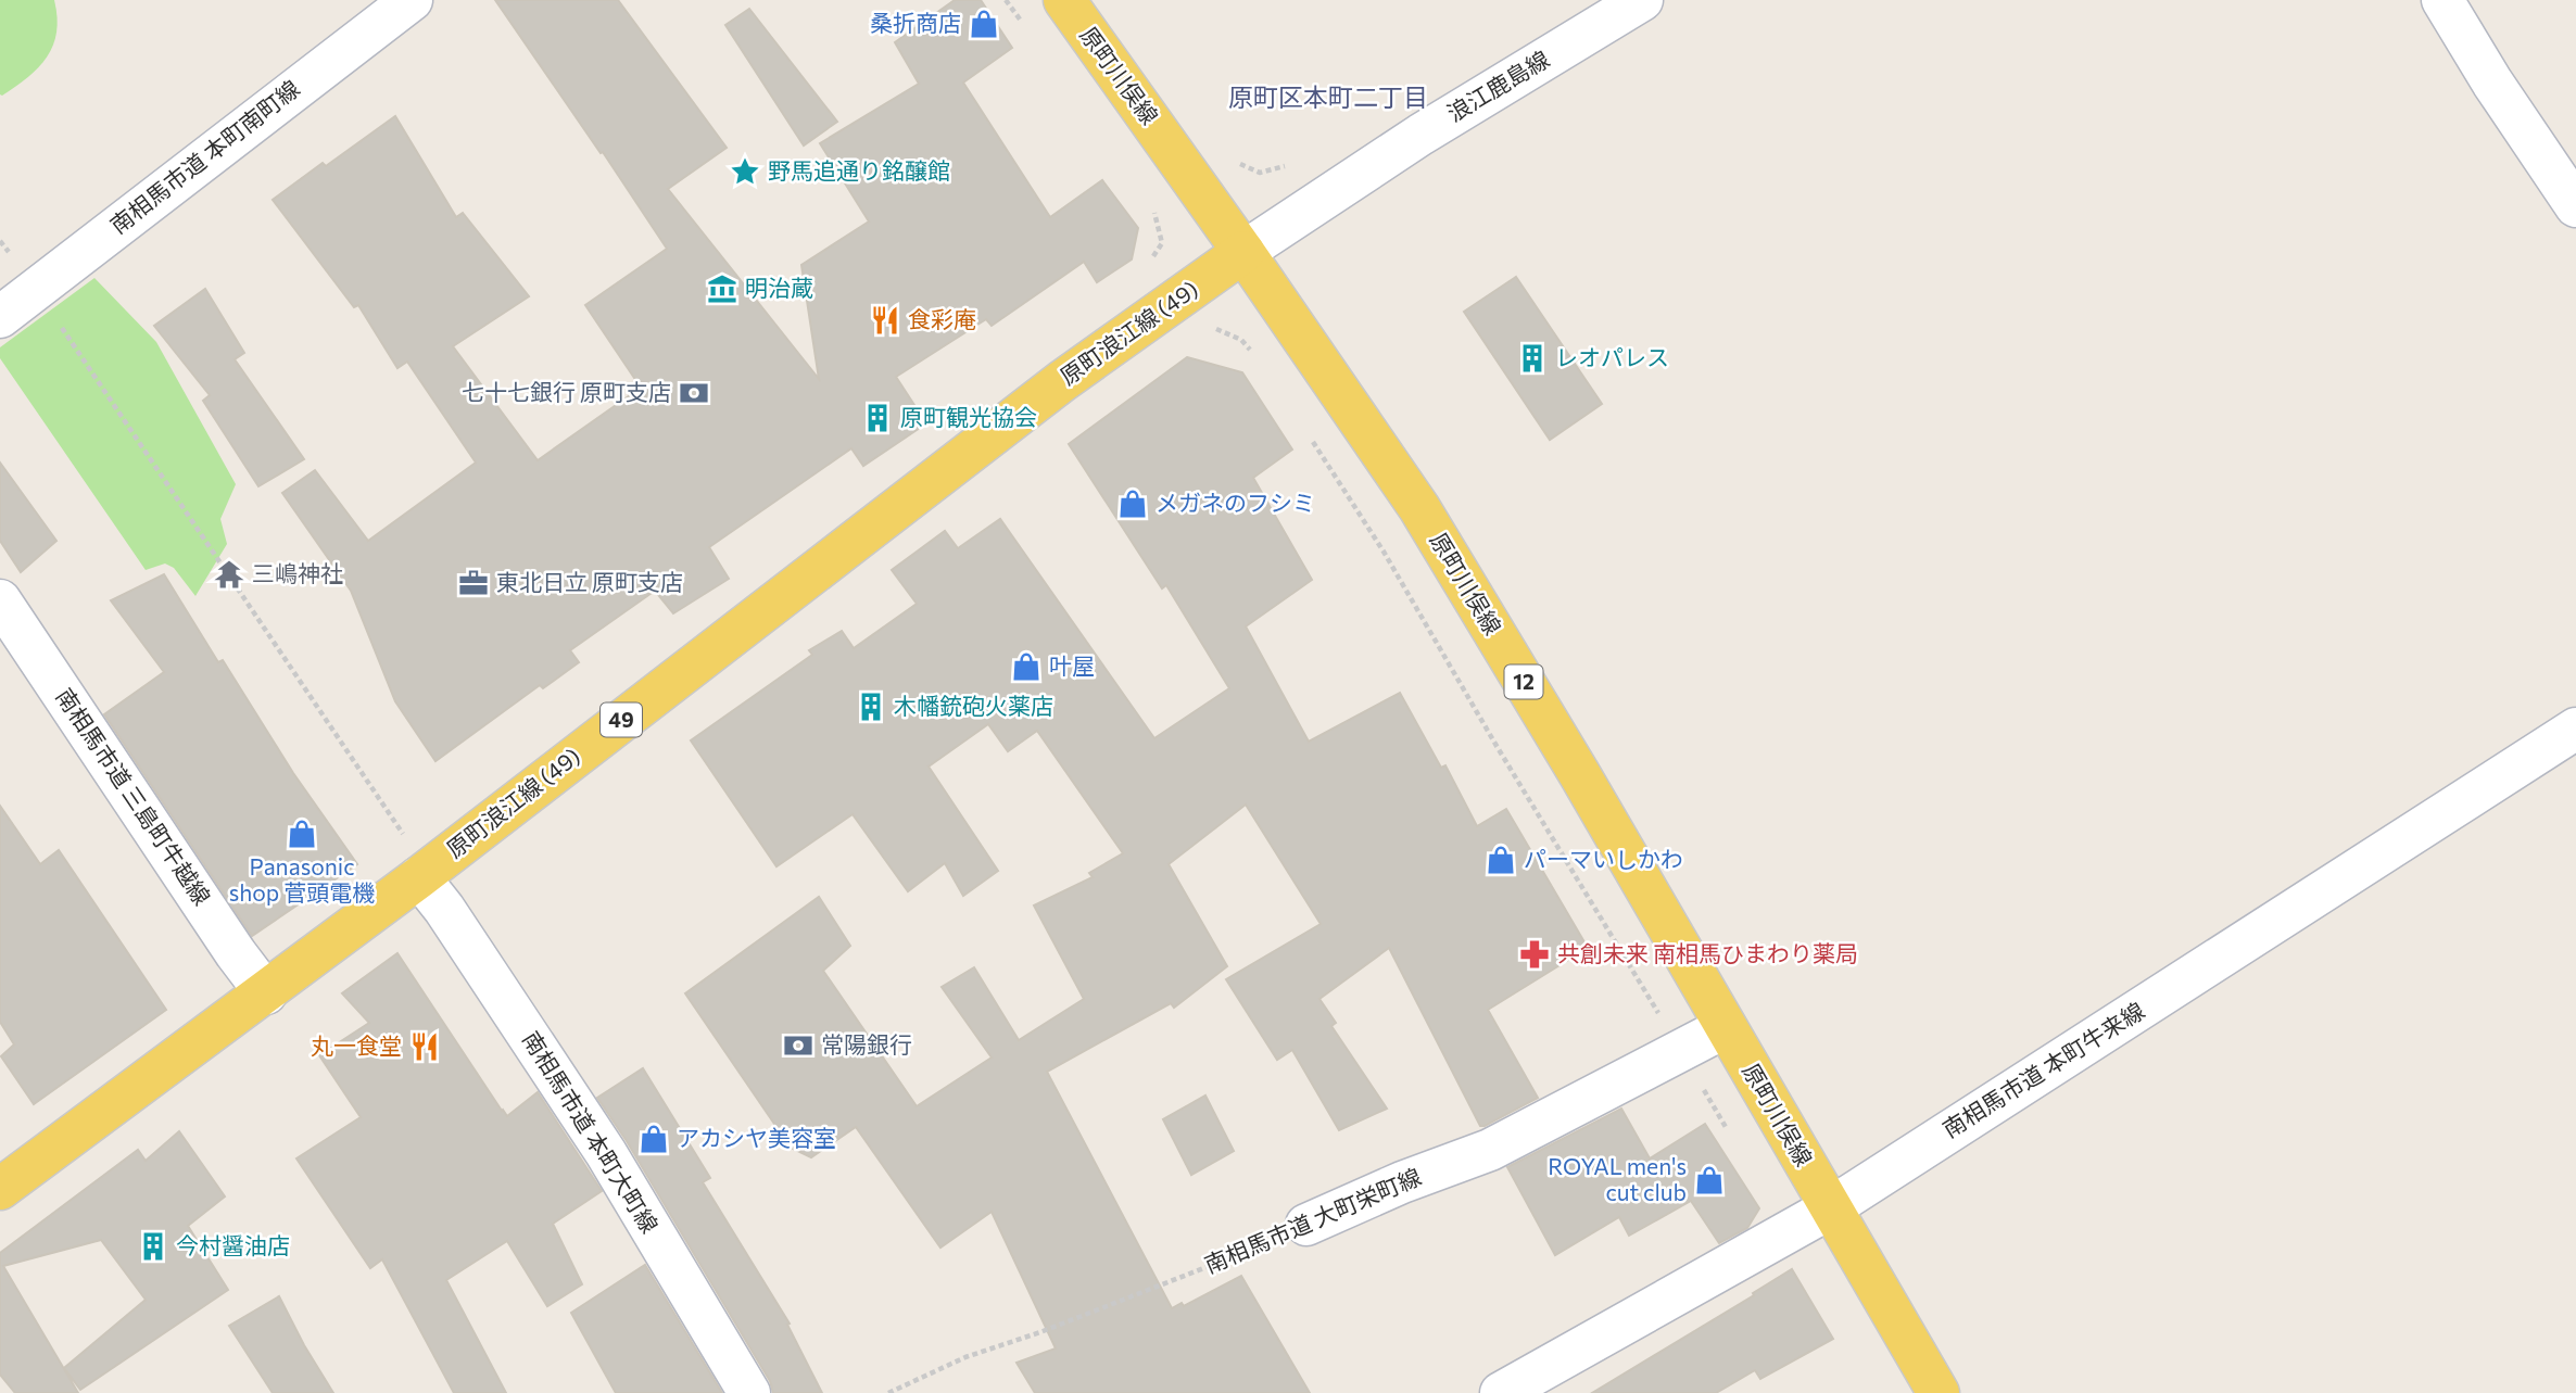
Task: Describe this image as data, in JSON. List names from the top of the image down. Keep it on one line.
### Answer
{"streets":{"main road":["原町川俣線","原町浪江線 (49)","12","49"],"street":["浪江鹿島線","南相馬市道 本町南町線","南相馬市道 三島町牛越線","南相馬市道 本町牛来線","南相馬市道 本町大町線","南相馬市道 大町栄町線"]},"crossings":[["原町川俣線","浪江鹿島線"],["原町川俣線","原町浪江線 (49)"],["原町川俣線","南相馬市道 本町牛来線"],["原町川俣線","南相馬市道 大町栄町線"],["浪江鹿島線","原町浪江線 (49)"],["原町浪江線 (49)","南相馬市道 三島町牛越線"],["原町浪江線 (49)","南相馬市道 本町大町線"]],"districts":["原町区本町二丁目"],"places":{"shop":["桑折商店","メガネのフシミ","叶屋","Panasonic shop 菅頭電機","パーマいしかわ","アカシヤ美容室","ROYAL men's cut club"],"place":["野馬追通り銘醸館"],"museum":["明治蔵"],"restaurant":["食彩庵","丸一食堂"],"building":["レオパレス","原町観光協会","木幡銃砲火薬店","今村醤油店"],"bank":["七十七銀行 原町支店","常陽銀行"],"temple":["三嶋神社"],"office":["東北日立 原町支店"],"pharmacy":["共創未来 南相馬ひまわり薬局"]}}
